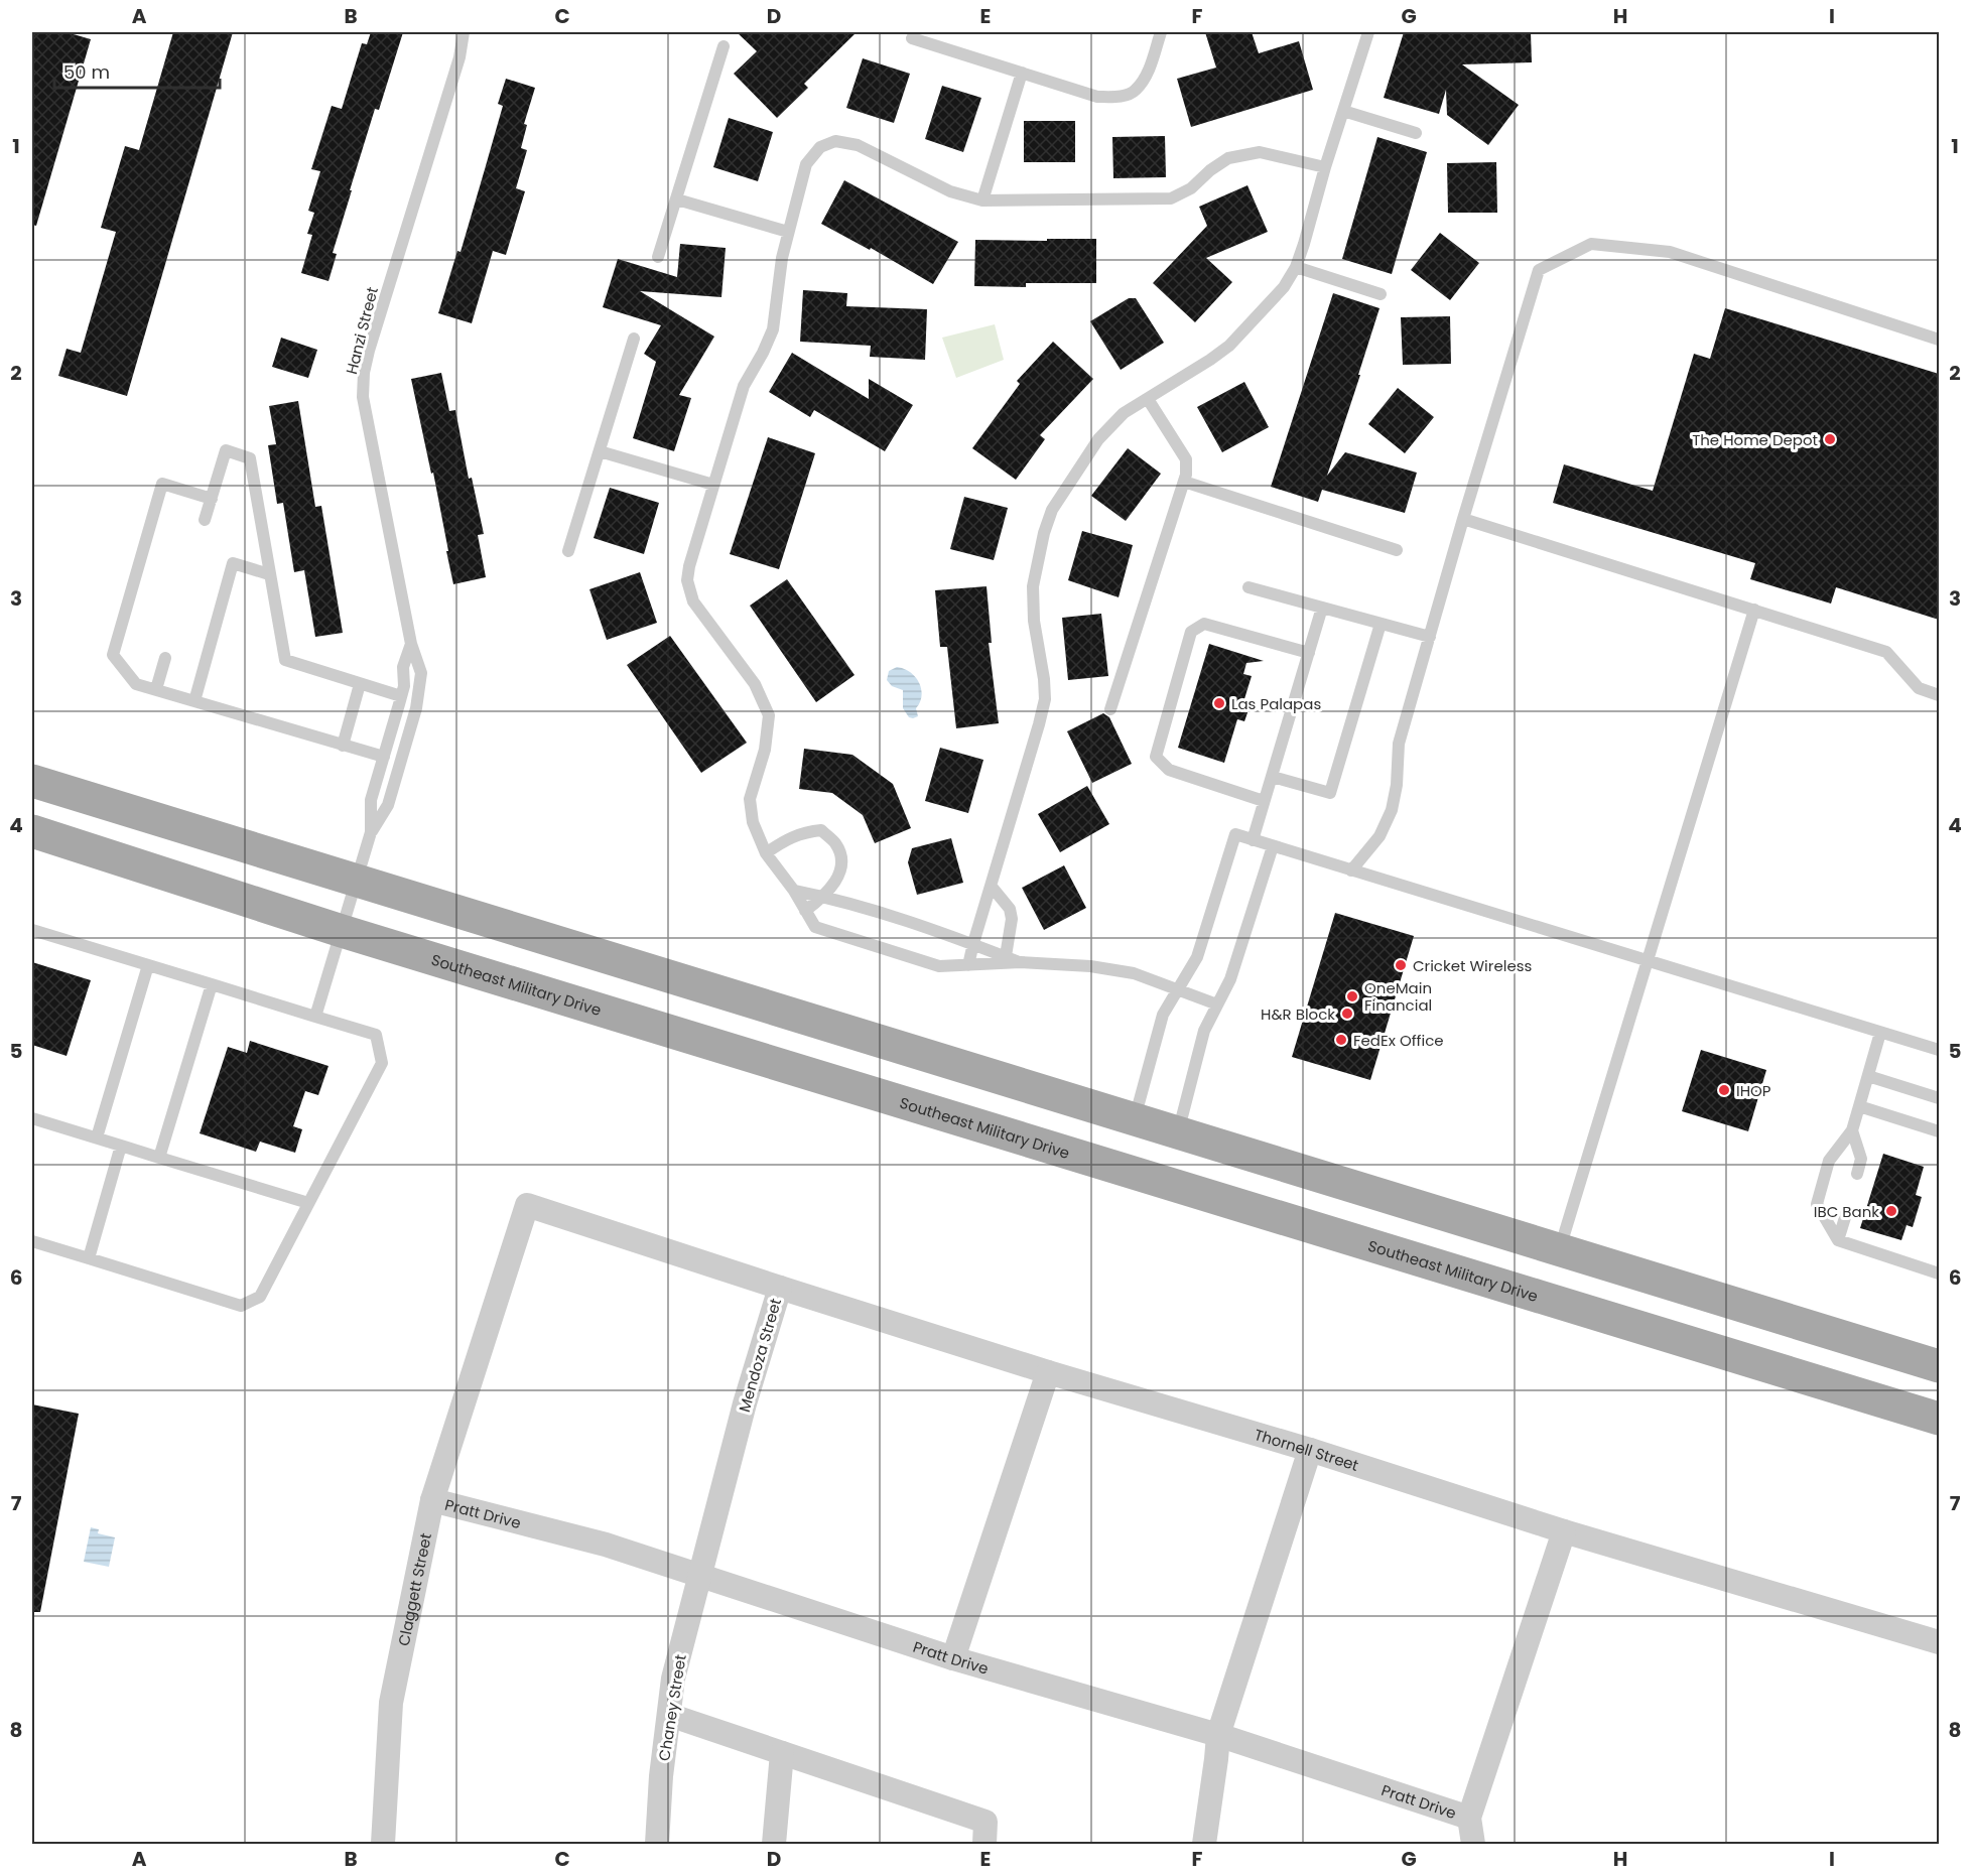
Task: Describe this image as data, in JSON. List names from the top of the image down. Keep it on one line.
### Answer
{"streets":{"main road":["Southeast Military Drive"],"street":["Mendoza Street","Thornell Street","Pratt Drive","Claggett Street","Chaney Street"],"lane":["Hanzi Street"]},"crossings":[["Hanzi Street","Southeast Military Drive"],["Mendoza Street","Thornell Street"],["Mendoza Street","Pratt Drive"],["Mendoza Street","Claggett Street"],["Mendoza Street","Chaney Street"],["Pratt Drive","Claggett Street"],["Pratt Drive","Chaney Street"]],"places":["The Home Depot","Las Palapas","Cricket Wireless","OneMain Financial","H&R Block","FedEx Office","IHOP","IBC Bank"],"scale_bar":"50 m","grid":{"columns":["A","B","C","D","E","F","G","H","I"],"rows":["1","2","3","4","5","6","7","8"]}}
